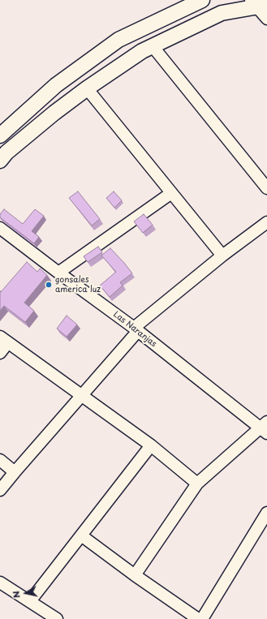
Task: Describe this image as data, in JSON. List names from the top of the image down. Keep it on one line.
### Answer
{"streets":{"street":["Las Naranjas"]},"places":["gonsales america luz"],"north":"left"}
